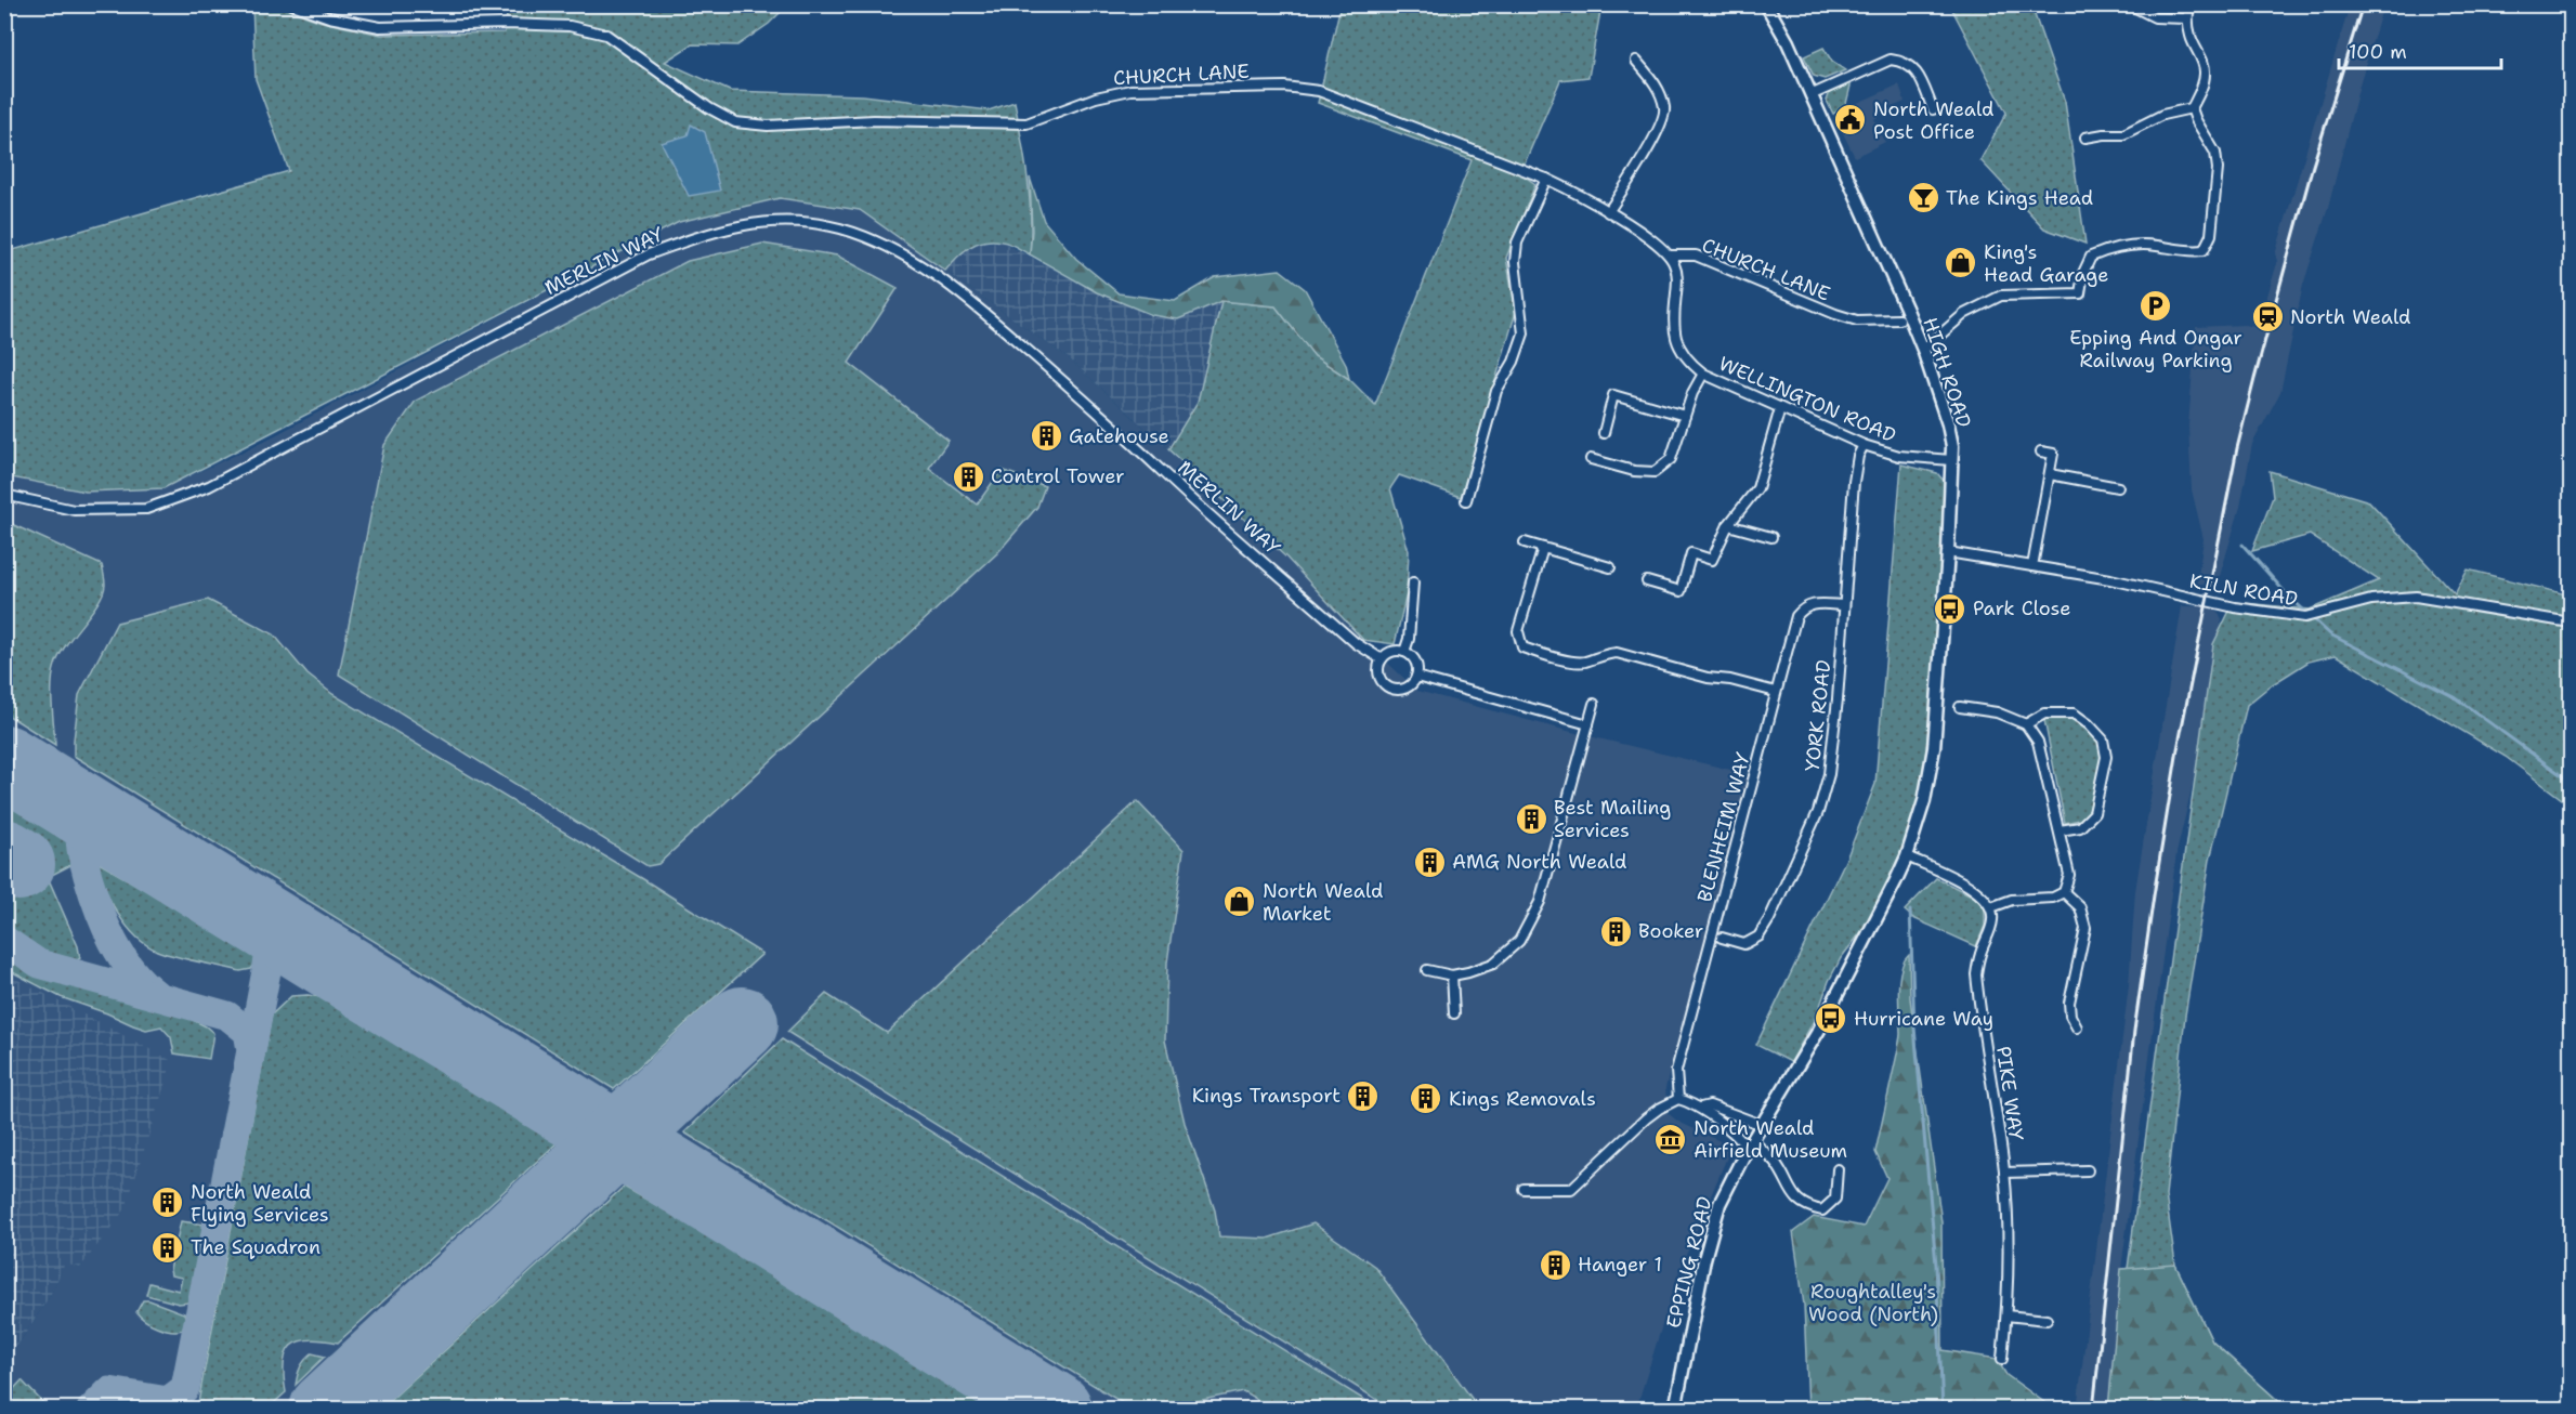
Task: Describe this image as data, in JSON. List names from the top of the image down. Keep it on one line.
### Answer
{"streets":{"main road":["HIGH ROAD","EPPING ROAD"],"street":["CHURCH LANE","MERLIN WAY","WELLINGTON ROAD","KILN ROAD","YORK ROAD","BLENHEIM WAY","PIKE WAY"]},"crossings":[["CHURCH LANE","WELLINGTON ROAD"],["HIGH ROAD","WELLINGTON ROAD"],["HIGH ROAD","KILN ROAD"],["HIGH ROAD","EPPING ROAD"],["WELLINGTON ROAD","YORK ROAD"],["YORK ROAD","BLENHEIM WAY"]],"parks":["Roughtalley's Wood (North)"],"places":{"public building":["North Weald Post Office"],"bar":["The Kings Head"],"shop":["King's Head Garage","North Weald Market"],"parking":["Epping And Ongar Railway Parking"],"station":["North Weald"],"building":["Gatehouse","Control Tower","Best Mailing Services","AMG North Weald","Booker","Kings Transport","Kings Removals","North Weald Flying Services","The Squadron","Hanger 1"],"bus stop":["Park Close","Hurricane Way"],"museum":["North Weald Airfield Museum"]},"scale_bar":"100 m"}
